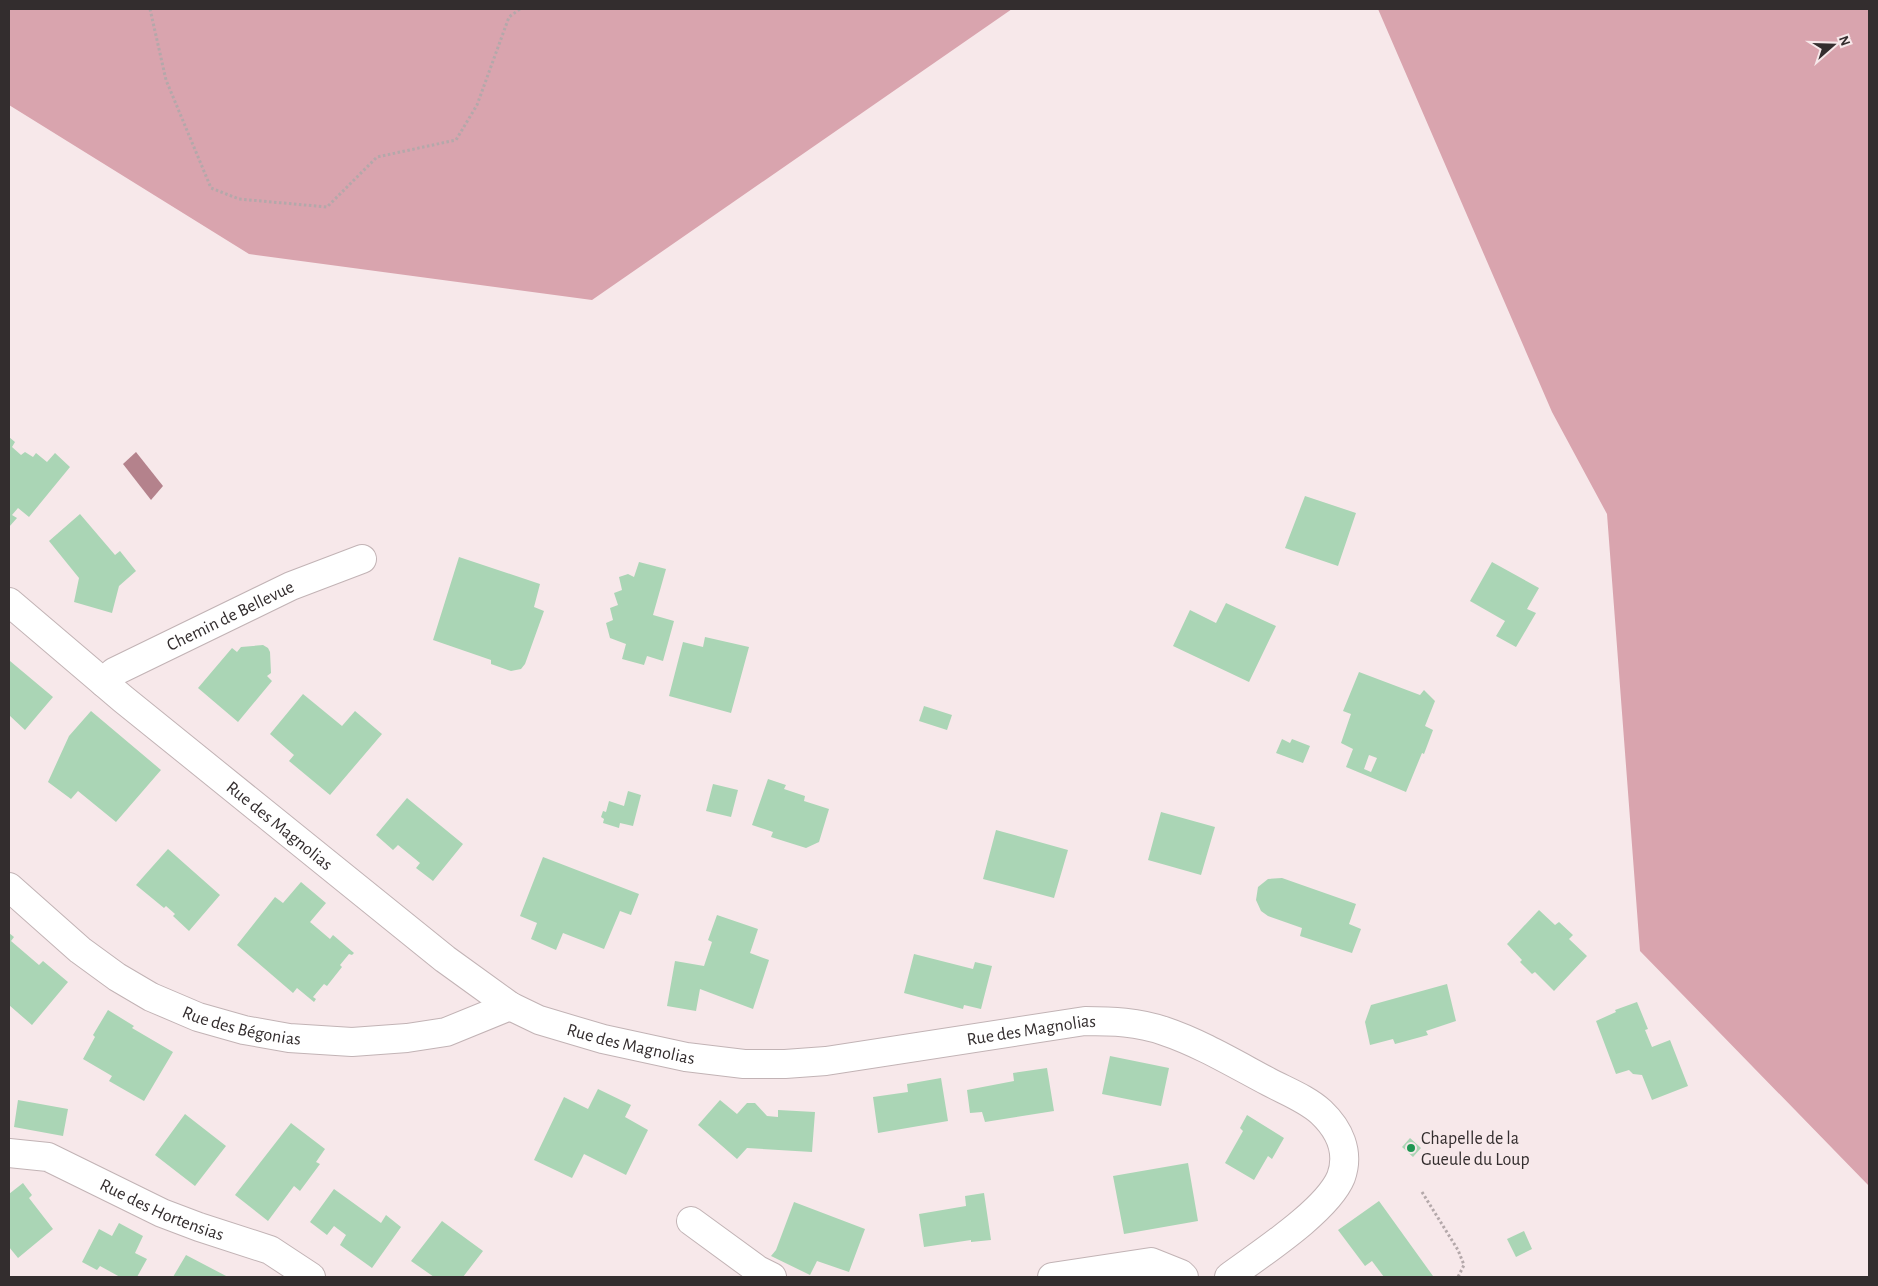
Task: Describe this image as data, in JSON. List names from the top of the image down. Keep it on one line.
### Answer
{"streets":{"street":["Chemin de Bellevue","Rue des Magnolias","Rue des Bégonias","Rue des Hortensias"]},"crossings":[["Chemin de Bellevue","Rue des Magnolias"],["Rue des Magnolias","Rue des Bégonias"]],"places":["Chapelle de la Gueule du Loup"],"north":"right"}
